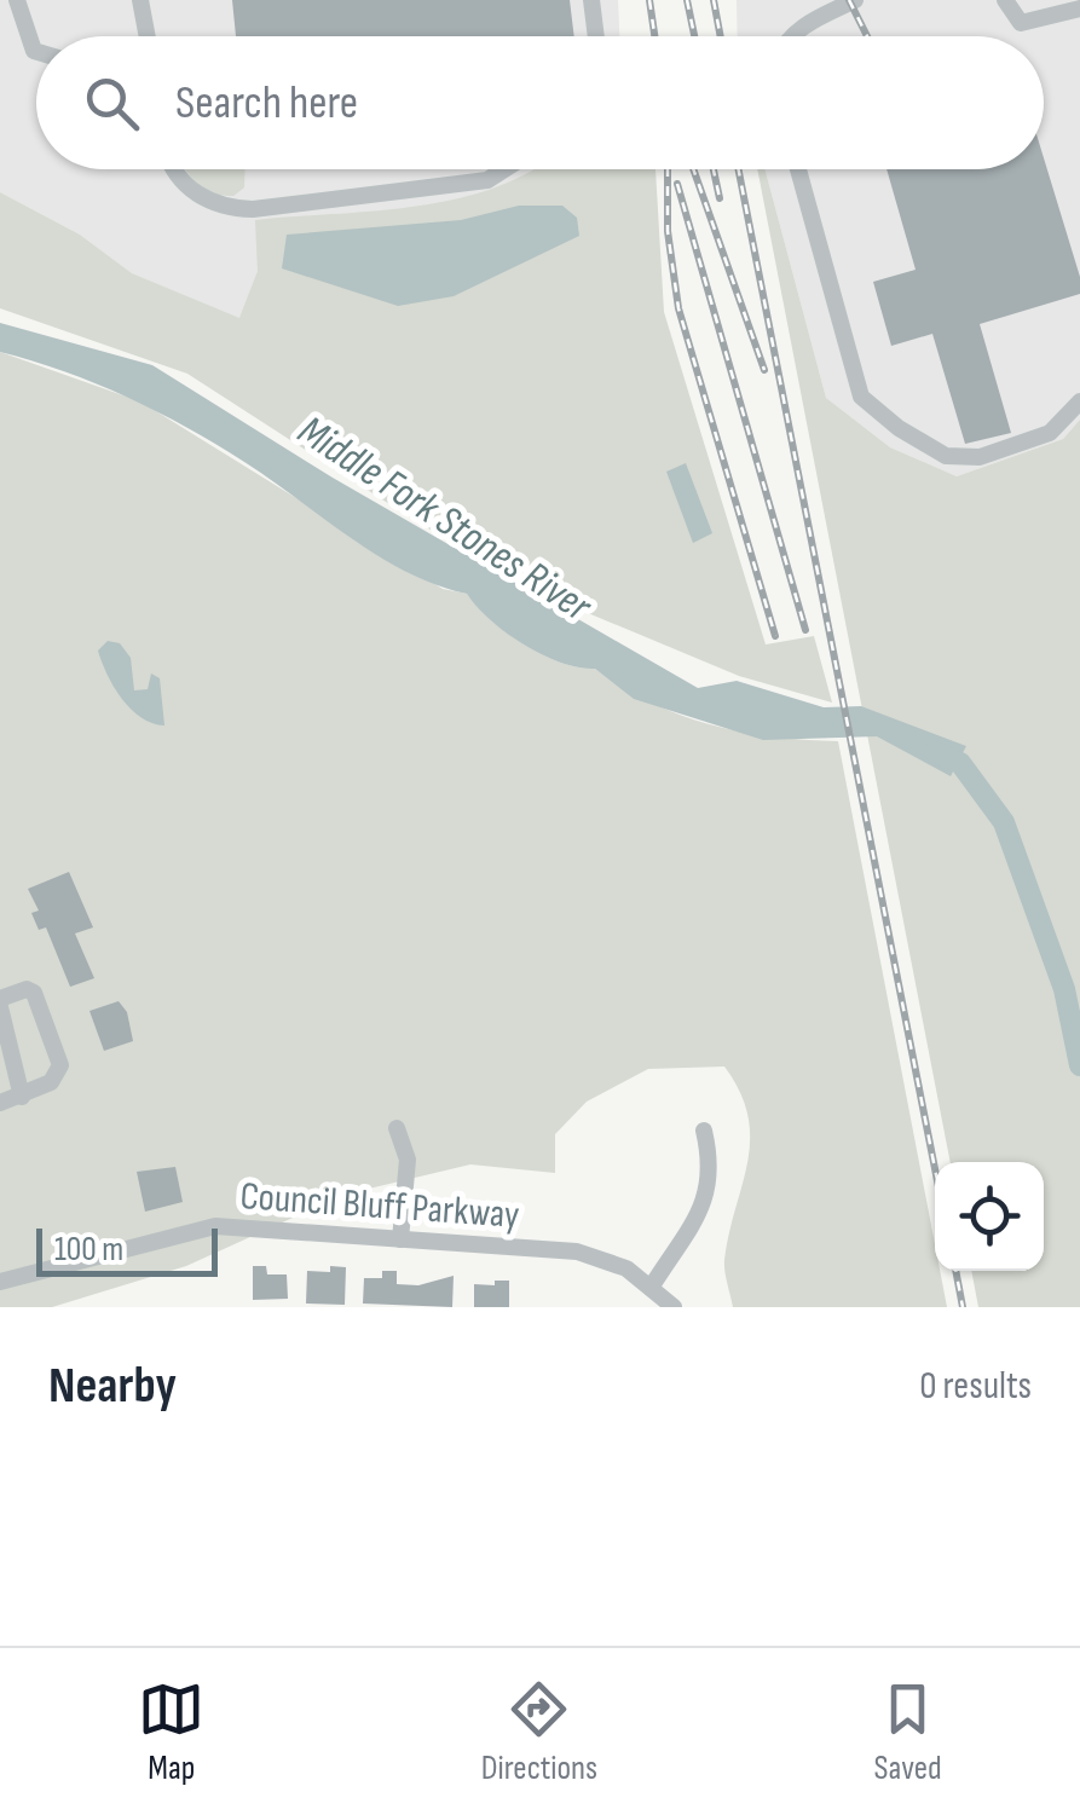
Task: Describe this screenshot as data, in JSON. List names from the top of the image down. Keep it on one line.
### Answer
{"streets":{"street":["Council Bluff Parkway"]},"water":["Middle Fork Stones River"],"scale_bar":"100 m","page":{"search":"Search here","scale":"100 m","heading":["Nearby","0 results"],"nav":["Map","Directions","Saved"]}}
